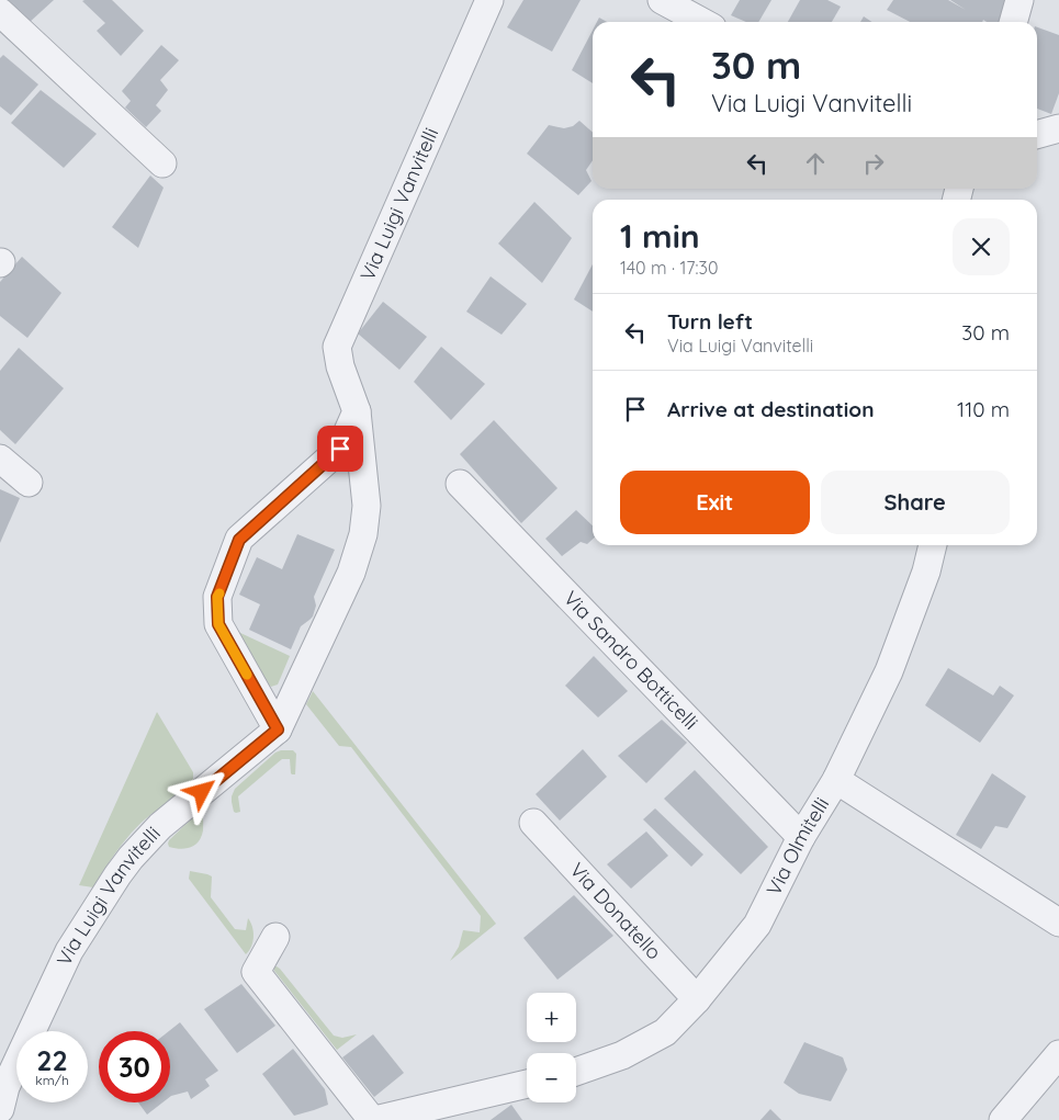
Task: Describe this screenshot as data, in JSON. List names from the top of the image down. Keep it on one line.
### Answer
{"streets":{"street":["Via Luigi Vanvitelli","Via Sandro Botticelli","Via Olmitelli","Via Donatello"]},"crossings":[["Via Sandro Botticelli","Via Olmitelli"],["Via Olmitelli","Via Donatello"]],"page":{"turn":["30 m","Via Luigi Vanvitelli"],"heading":["1 min","140 m · 17:30"],"list":[{"name":"Turn left","note":"Via Luigi Vanvitelli","value":"30 m"},{"name":"Arrive at destination","value":"110 m"}],"buttons":["Exit","Share"],"map_buttons":["+","−"],"speed":"22 km/h","limit":"30"}}
